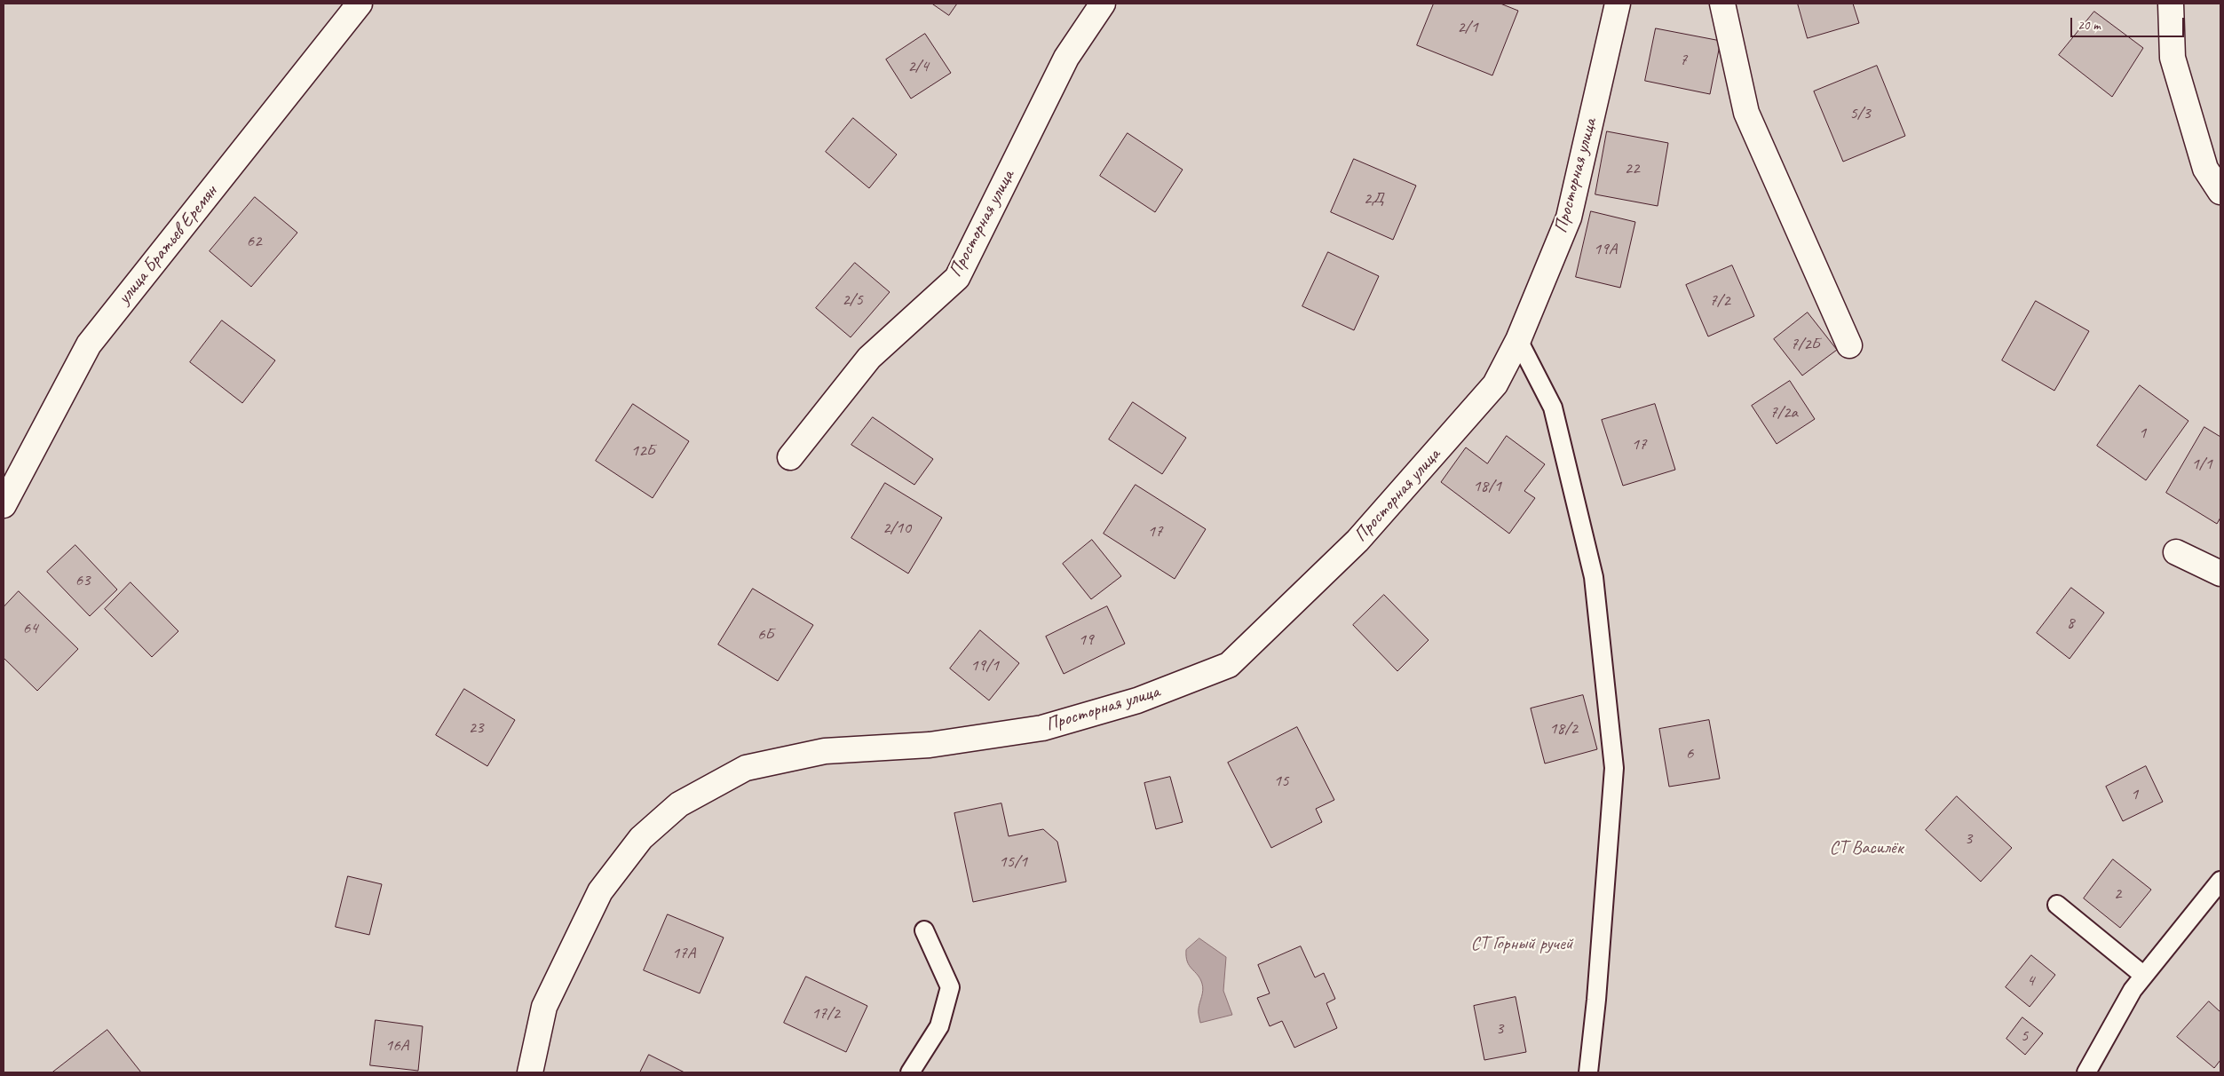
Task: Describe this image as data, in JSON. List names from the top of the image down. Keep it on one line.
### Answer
{"streets":{"street":["Просторная улица","улица Братьев Еремян"]},"parks":["СТ Василёк","СТ Горный ручей"],"house_numbers":["2/1","7","2/4","5/3","22","2Д","62","19А","2/5","7/2","7/2Б","7/2а","1","17","12Б","1/1","18/1","2/10","17","63","8","64","6Б","19","19/1","23","18/2","6","15","1","3","15/1","2","17А","4","17/2","3","5","16А"],"scale_bar":"20 m"}
